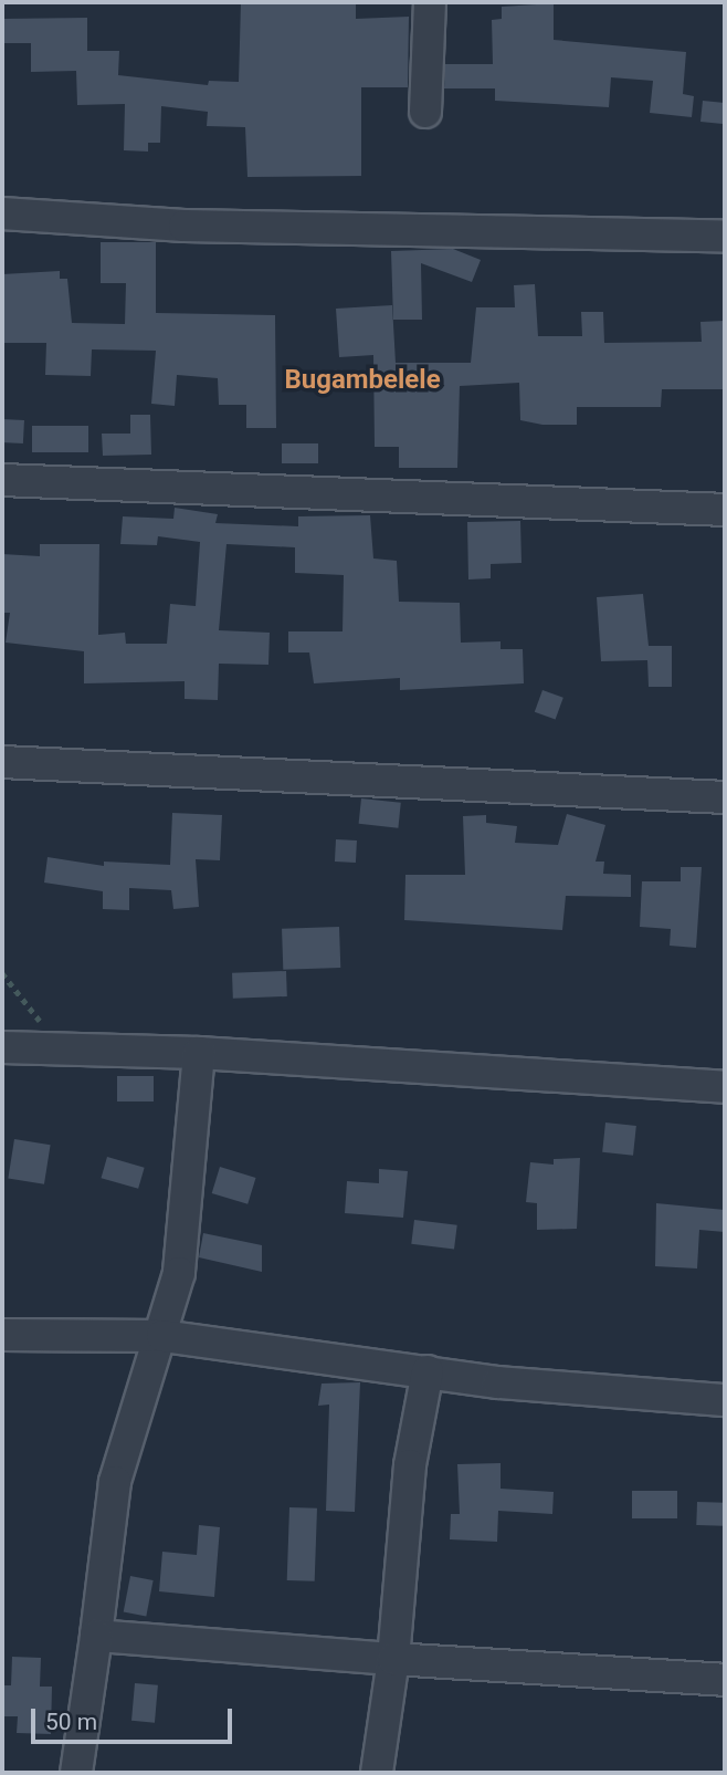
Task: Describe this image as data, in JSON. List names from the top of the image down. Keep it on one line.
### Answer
{"districts":["Bugambelele"],"scale_bar":"50 m"}
